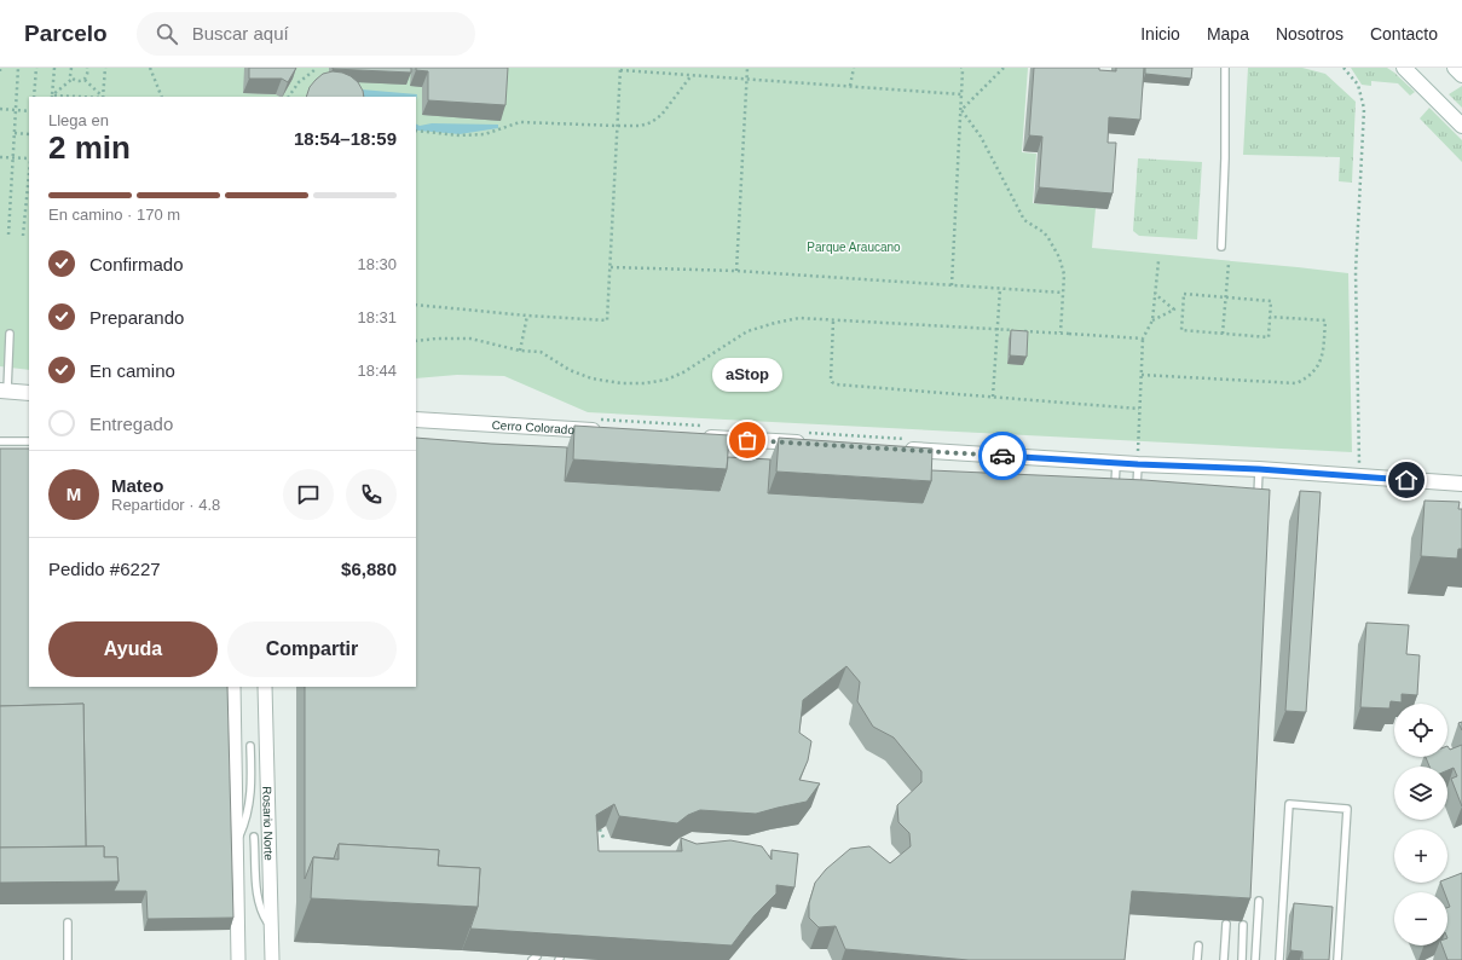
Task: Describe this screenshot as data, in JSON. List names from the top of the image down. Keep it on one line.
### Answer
{"streets":{"street":["Cerro Colorado","Rosario Norte"]},"parks":["Parque Araucano"],"places":["aStop"],"page":{"header":"Parcelo","search":"Buscar aquí","nav":["Inicio","Mapa","Nosotros","Contacto"],"heading":["2 min","Llega en","18:54–18:59"],"panel":["Mateo","Repartidor · 4.8","Pedido #6227","$6,880"],"bar":"En camino · 170 m","list":[["Confirmado","18:30"],["Preparando","18:31"],["En camino","18:44"],"Entregado"],"bubble":"aStop","round":"M","buttons":["Ayuda","Compartir"],"map_buttons":["+","−"]}}
